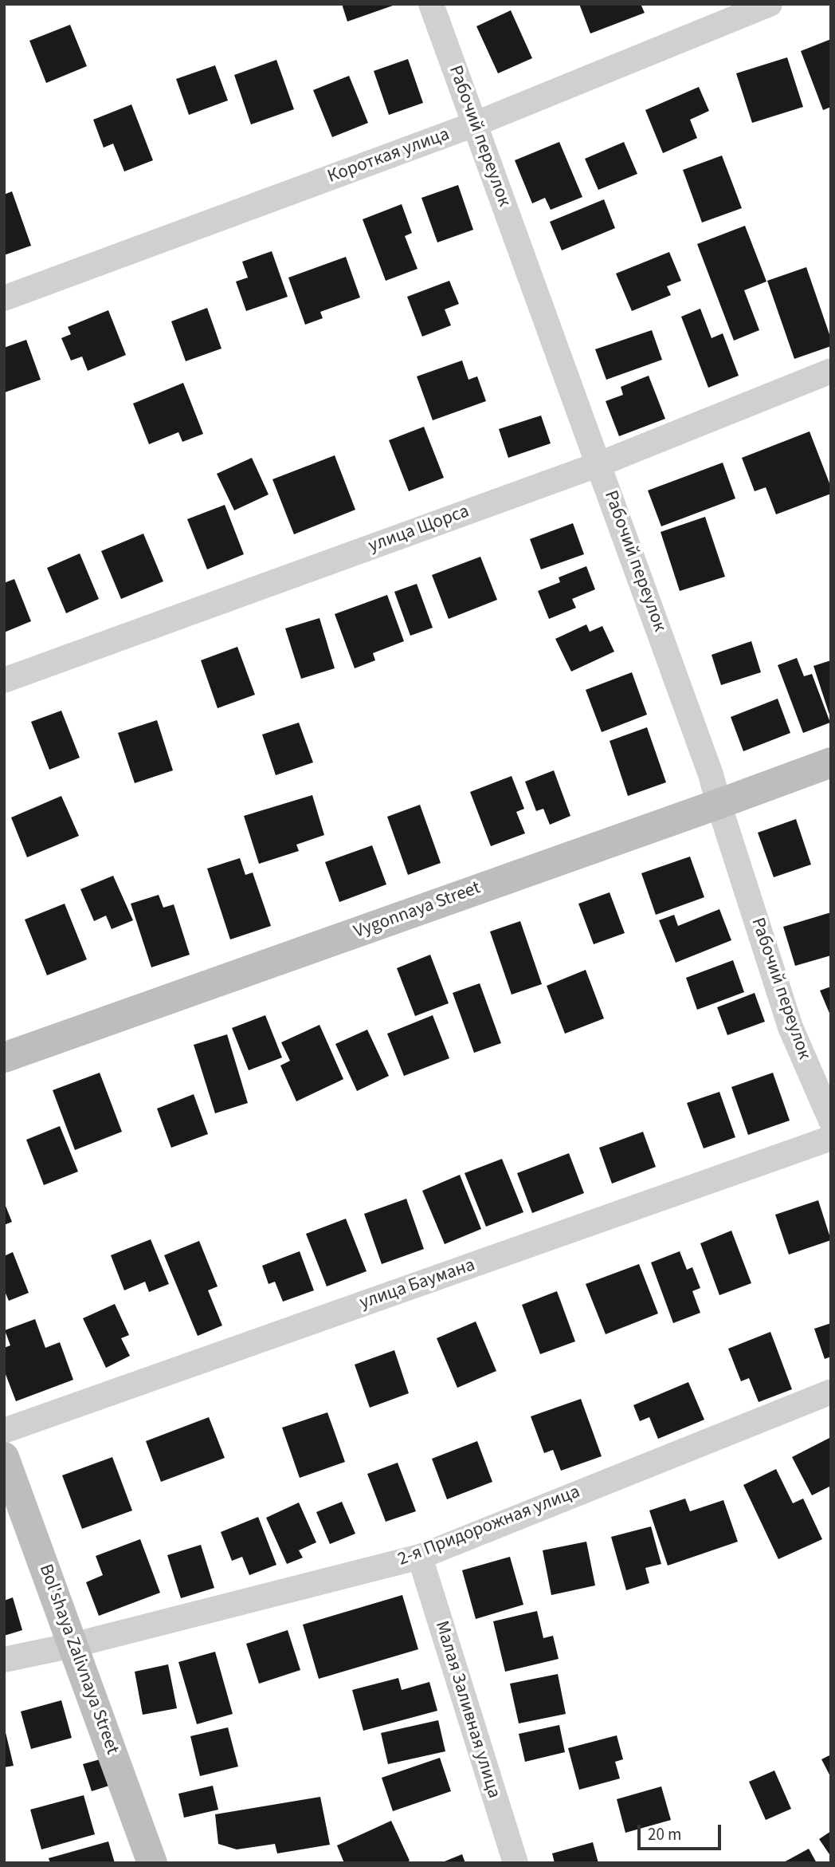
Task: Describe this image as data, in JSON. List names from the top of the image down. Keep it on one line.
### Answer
{"streets":{"street":["Рабочий переулок","Короткая улица","улица Щорса","Vygonnaya Street","улица Баумана","2-я Придорожная улица","Bol'shaya Zalivnaya Street","Малая Заливная улица"]},"crossings":[["Рабочий переулок","Короткая улица"],["Рабочий переулок","улица Щорса"],["Рабочий переулок","Vygonnaya Street"],["2-я Придорожная улица","Bol'shaya Zalivnaya Street"],["2-я Придорожная улица","Малая Заливная улица"]],"scale_bar":"20 m"}
